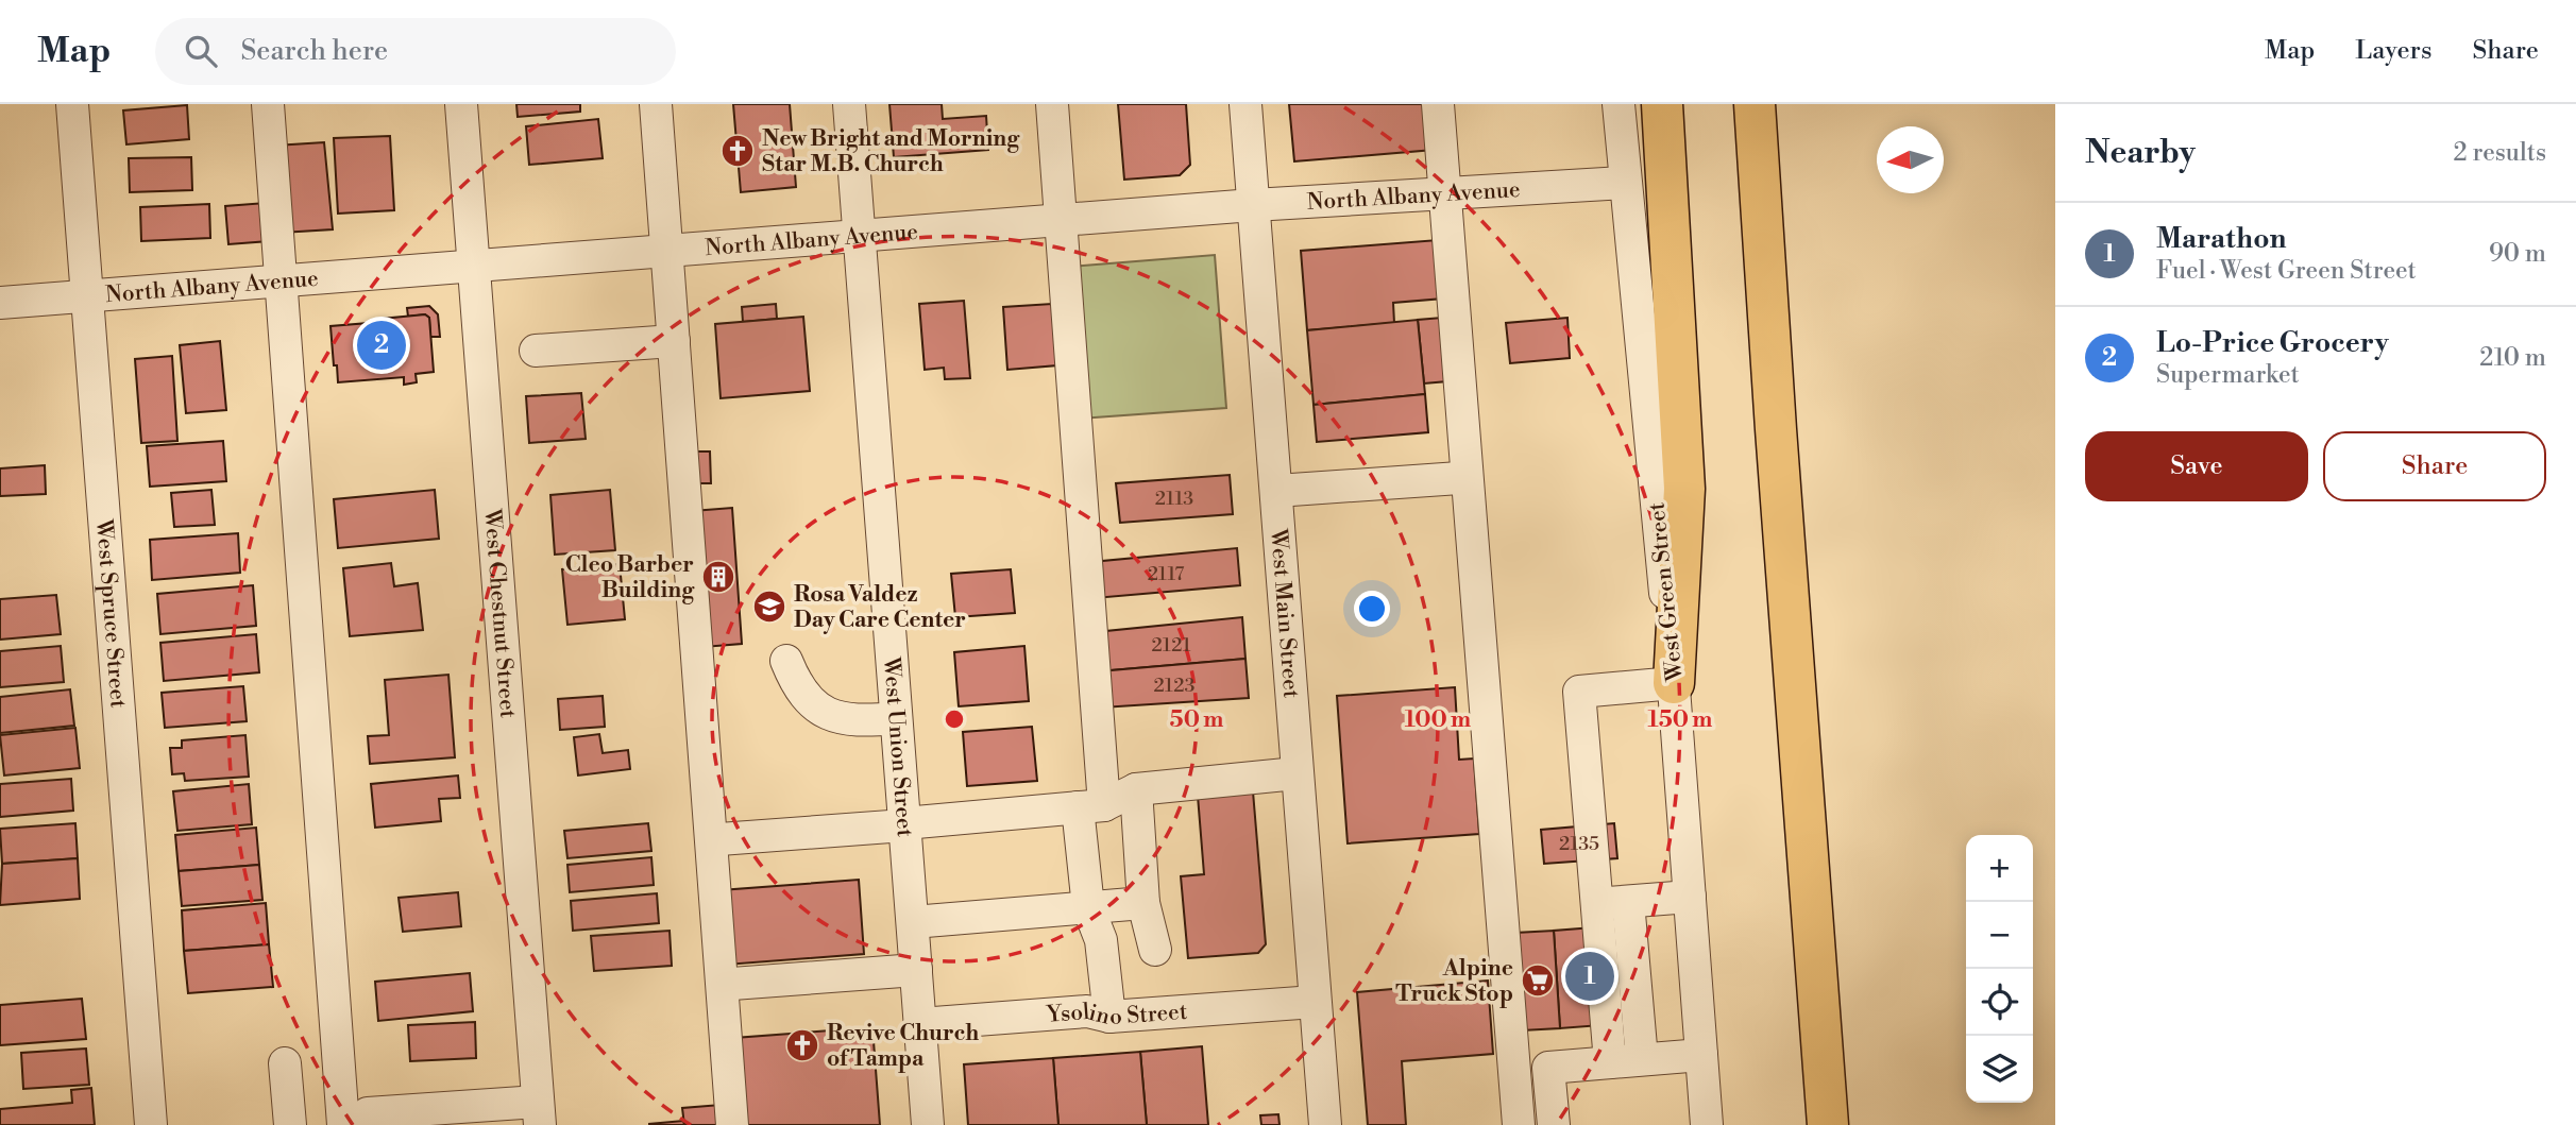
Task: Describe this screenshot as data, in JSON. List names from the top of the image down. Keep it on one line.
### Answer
{"streets":{"street":["North Albany Avenue","West Green Street","West Spruce Street","West Chestnut Street","West Main Street","West Union Street","Ysolino Street"]},"crossings":[["North Albany Avenue","West Green Street"],["North Albany Avenue","West Spruce Street"],["North Albany Avenue","West Chestnut Street"],["North Albany Avenue","West Main Street"],["North Albany Avenue","West Union Street"],["West Main Street","Ysolino Street"],["West Union Street","Ysolino Street"]],"places":{"church":["New Bright and Morning Star M.B. Church","Revive Church of Tampa"],"building":["Cleo Barber Building"],"school or university":["Rosa Valdez Day Care Center"],"supermarket":["Alpine Truck Stop"]},"house_numbers":["2113","2117","2121","2123","2135"],"north":"left","page":{"header":"Map","search":"Search here","nav":["Map","Layers","Share"],"heading":["Nearby","2 results"],"list":[{"mark":"1","name":"Marathon","note":"Fuel · West Green Street","value":"90 m"},{"mark":"2","name":"Lo-Price Grocery","note":"Supermarket","value":"210 m"}],"pins":["2","1"],"buttons":["Save","Share"],"map_buttons":["+","−"]},"rings":["50 m","100 m","150 m"]}
